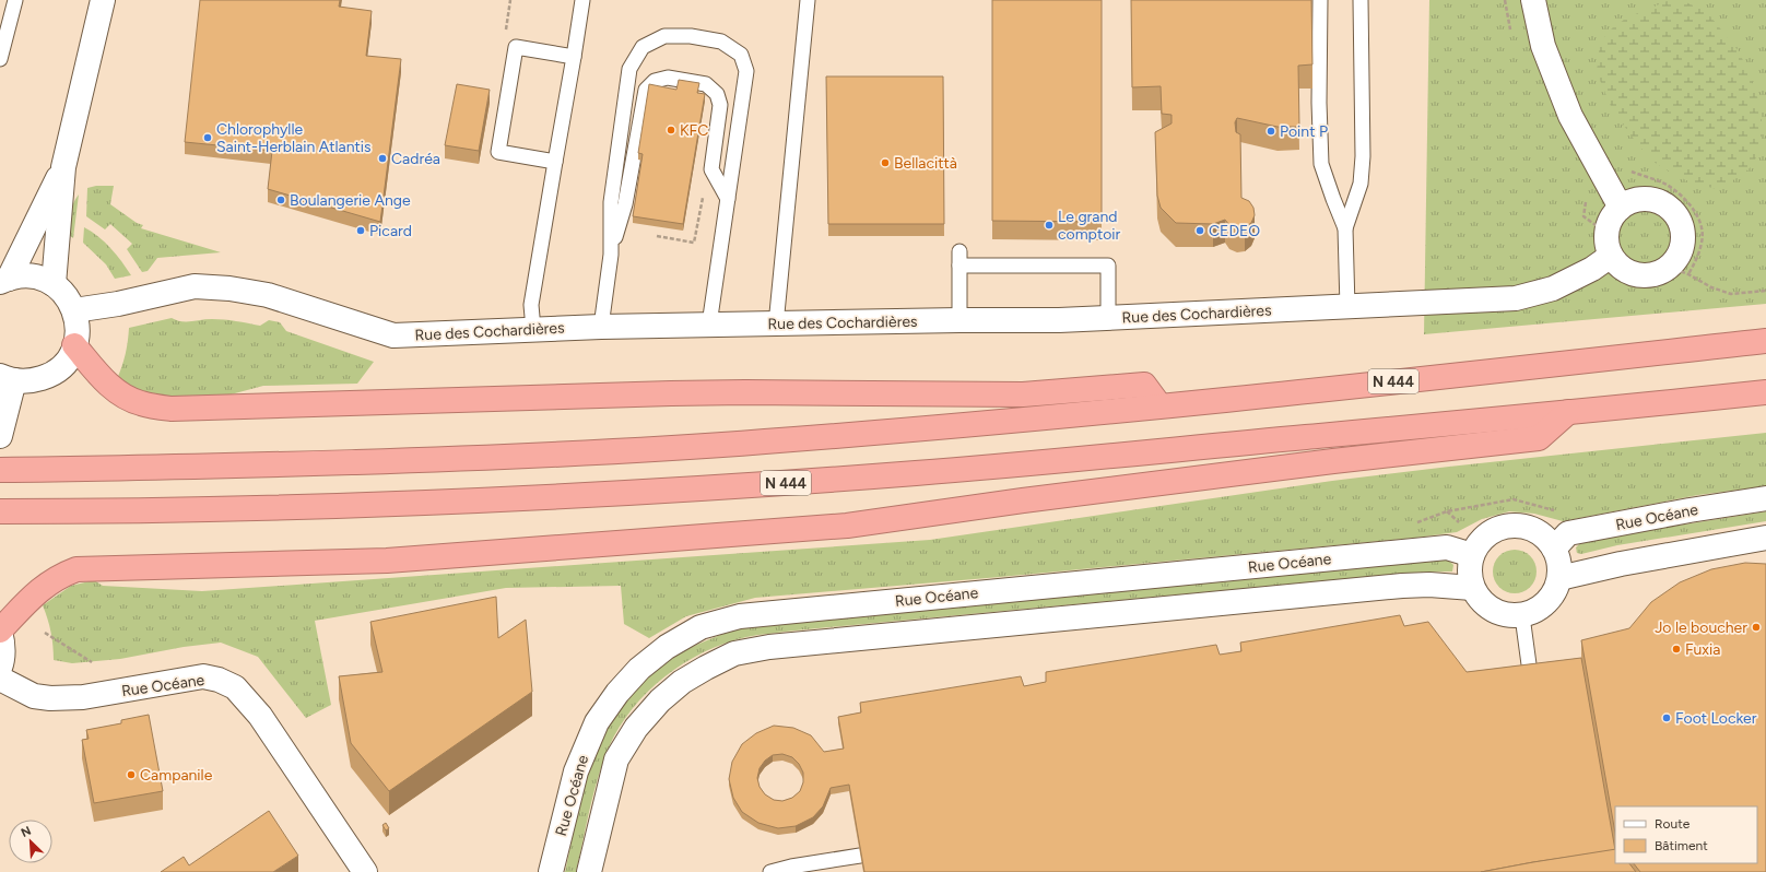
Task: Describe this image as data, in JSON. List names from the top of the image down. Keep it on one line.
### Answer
{"streets":{"highway":["N 444"],"street":["Rue des Cochardières","Rue Océane"]},"places":["KFC","Point P","Chlorophylle Saint-Herblain Atlantis","Cadréa","Bellacittà","Boulangerie Ange","Le grand comptoir","Picard","CEDEO","Jo le boucher","Fuxia","Foot Locker","Campanile"],"legend":["Route","Bâtiment"],"north":"top left"}
